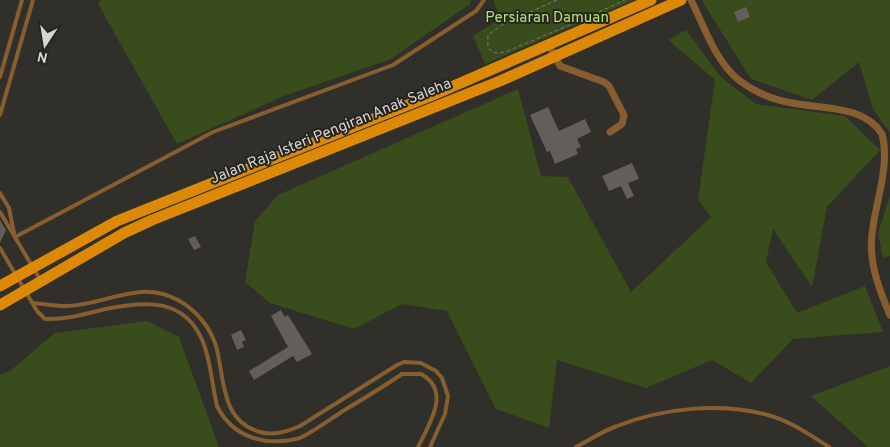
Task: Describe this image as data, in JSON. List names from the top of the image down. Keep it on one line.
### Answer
{"streets":{"main road":["Jalan Raja Isteri Pengiran Anak Saleha"]},"parks":["Persiaran Damuan"],"north":"bottom"}
